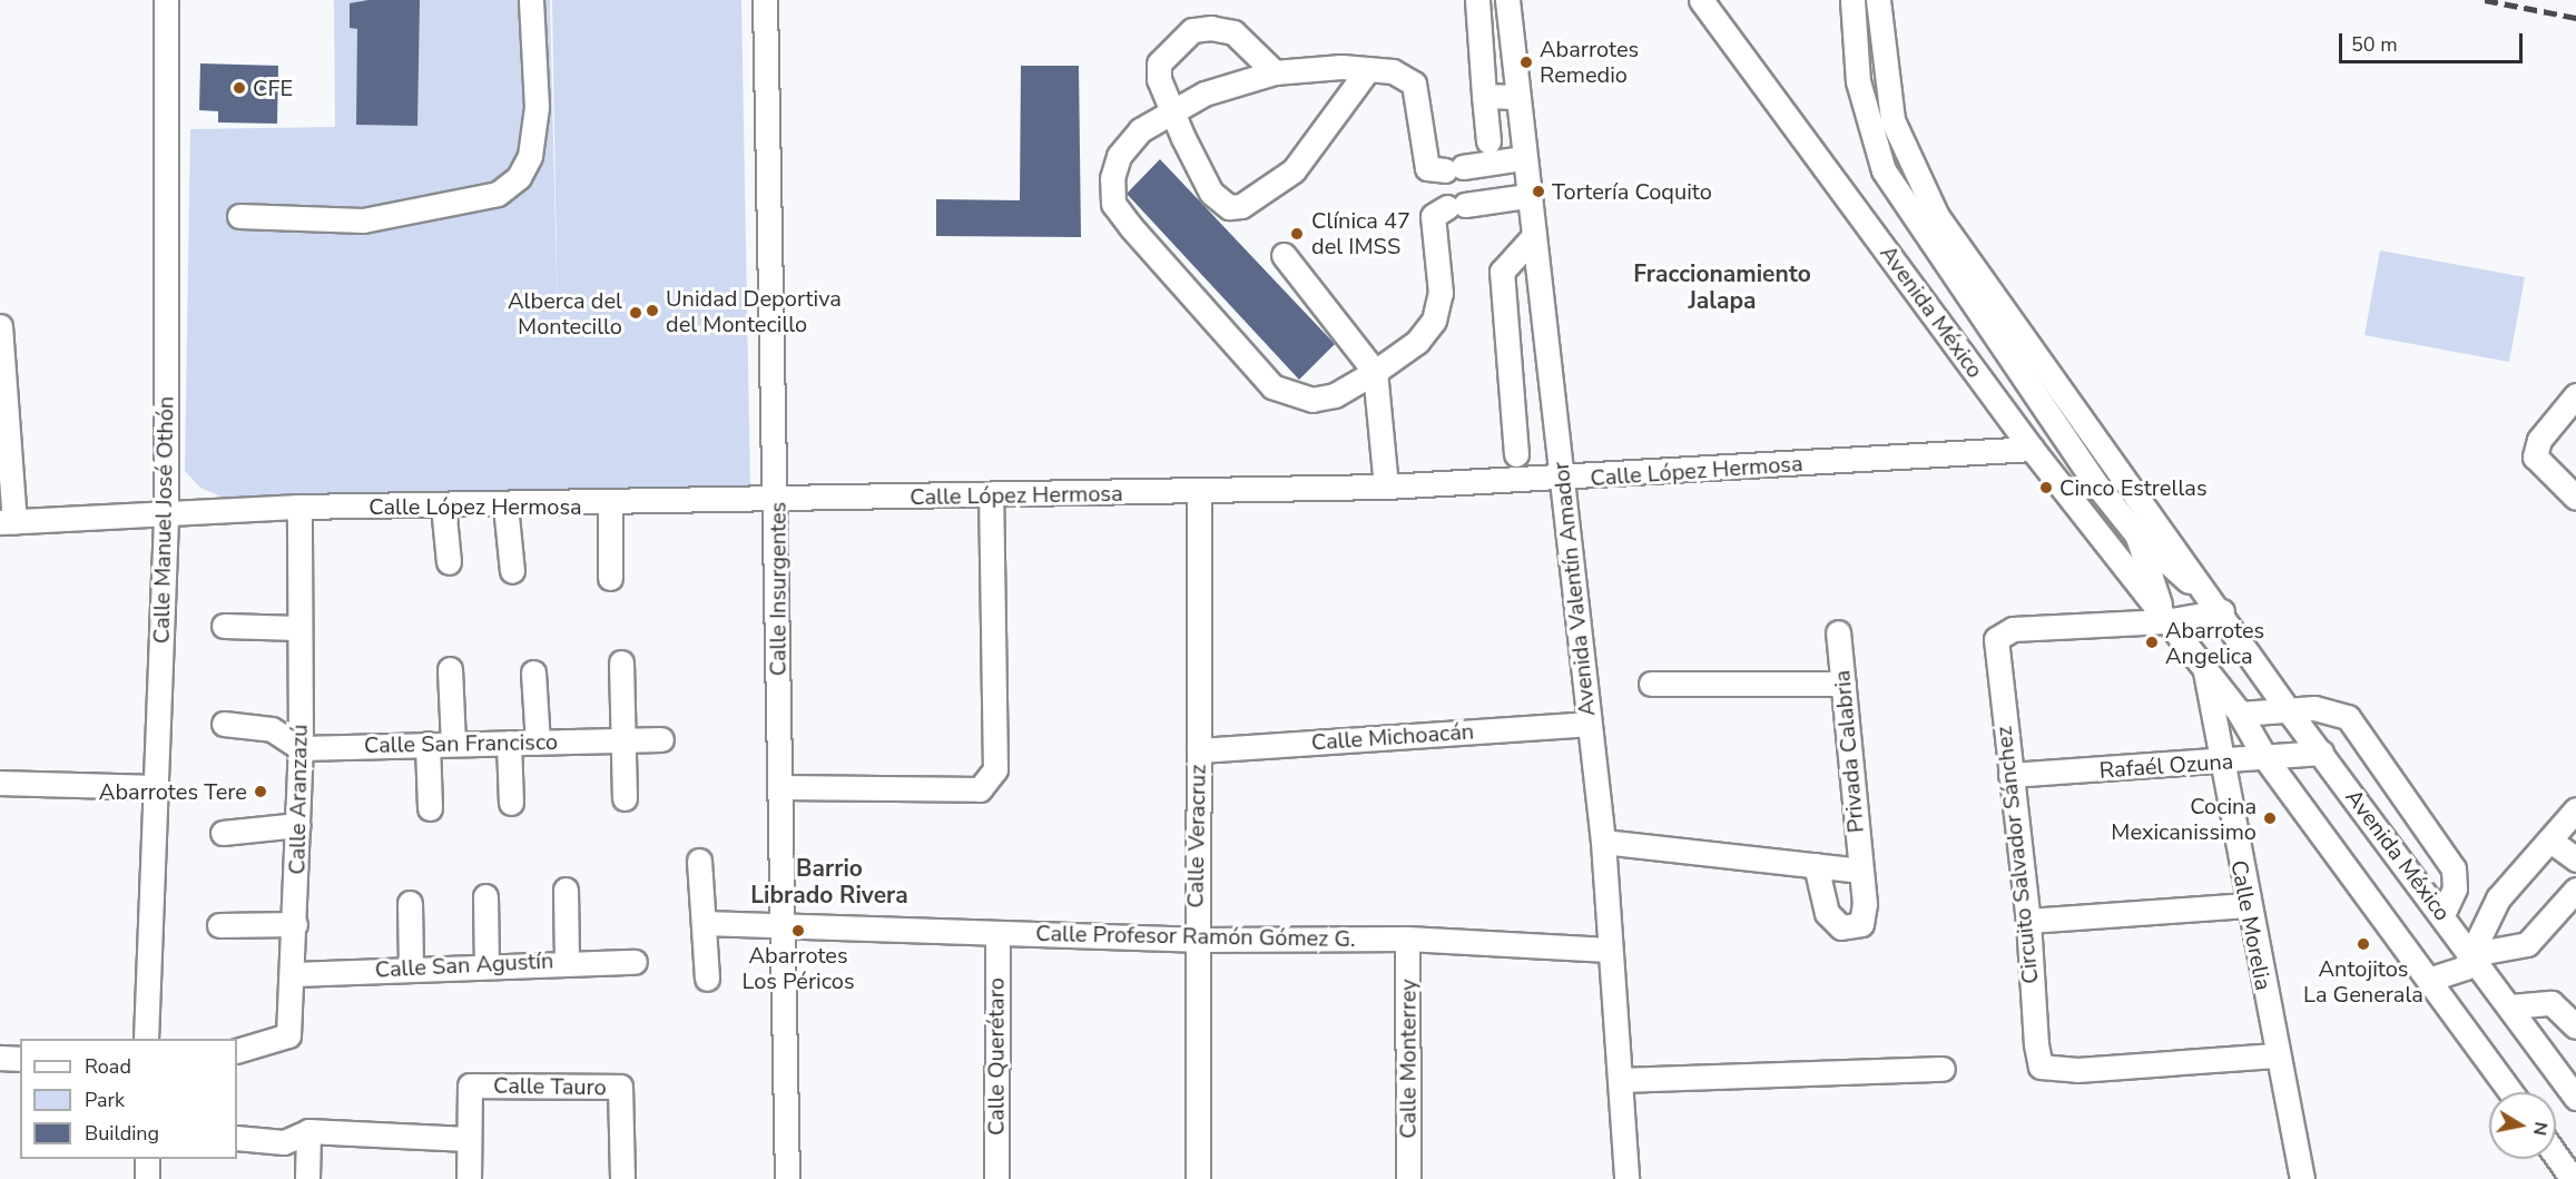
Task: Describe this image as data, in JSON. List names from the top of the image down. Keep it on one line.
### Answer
{"streets":{"street":["Avenida México","Calle López Hermosa","Calle Manuel José Othón","Calle Insurgentes","Avenida Valentín Amador","Calle Michoacán","Calle San Francisco","Privada Calabria","Rafaél Ozuna","Calle Aranzazú","Calle Veracruz","Circuito Salvador Sánchez","Calle Morelia","Calle Profesor Ramón Gómez G.","Calle San Agustín","Calle Querétaro","Calle Monterrey","Calle Tauro"]},"crossings":[["Avenida México","Calle López Hermosa"],["Avenida México","Rafaél Ozuna"],["Avenida México","Circuito Salvador Sánchez"],["Avenida México","Calle Morelia"],["Calle López Hermosa","Calle Manuel José Othón"],["Calle López Hermosa","Calle Insurgentes"],["Calle López Hermosa","Avenida Valentín Amador"],["Calle López Hermosa","Calle Aranzazú"],["Calle López Hermosa","Calle Veracruz"],["Calle Insurgentes","Calle Profesor Ramón Gómez G."],["Avenida Valentín Amador","Calle Michoacán"],["Avenida Valentín Amador","Calle Profesor Ramón Gómez G."],["Calle Michoacán","Calle Veracruz"],["Calle San Francisco","Calle Aranzazú"],["Rafaél Ozuna","Circuito Salvador Sánchez"],["Rafaél Ozuna","Calle Morelia"],["Calle Aranzazú","Calle San Agustín"],["Calle Veracruz","Calle Profesor Ramón Gómez G."],["Circuito Salvador Sánchez","Calle Morelia"],["Calle Profesor Ramón Gómez G.","Calle Querétaro"],["Calle Profesor Ramón Gómez G.","Calle Monterrey"]],"districts":["Fraccionamiento Jalapa","Barrio Librado Rivera"],"places":["Abarrotes Remedio","CFE","Tortería Coquito","Clínica 47 del IMSS","Unidad Deportiva del Montecillo","Alberca del Montecillo","Cinco Estrellas","Abarrotes Angelica","Abarrotes Tere","Cocina Mexicanissimo","Abarrotes Los Péricos","Antojitos La Generala"],"legend":["Road","Park","Building"],"scale_bar":"50 m","north":"right"}
